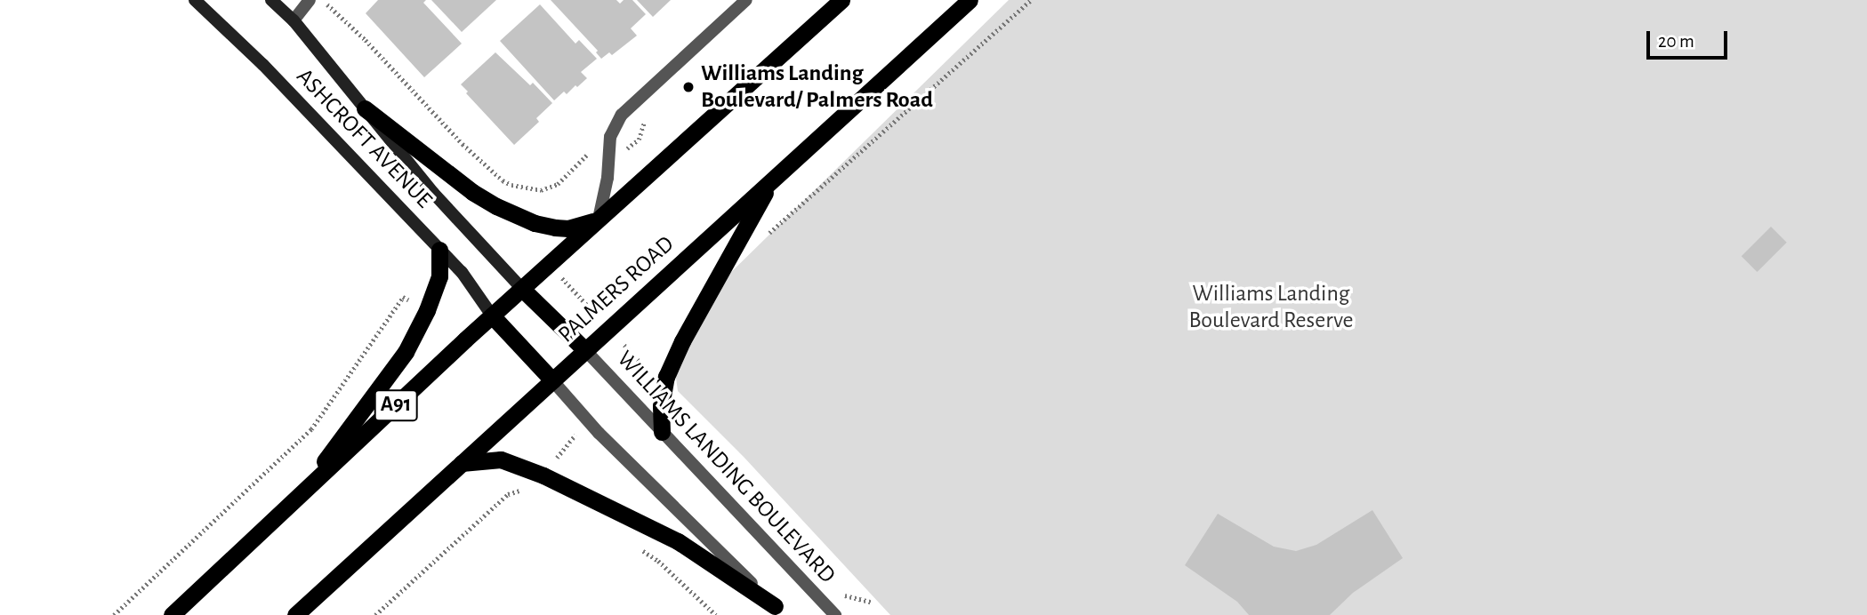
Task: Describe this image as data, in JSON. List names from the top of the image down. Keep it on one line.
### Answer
{"streets":{"highway":["PALMERS ROAD","A91"],"main road":["ASHCROFT AVENUE"],"street":["WILLIAMS LANDING BOULEVARD"]},"crossings":[["ASHCROFT AVENUE","A91"],["PALMERS ROAD","WILLIAMS LANDING BOULEVARD"]],"parks":["Williams Landing Boulevard Reserve"],"places":["Williams Landing Boulevard/ Palmers Road"],"scale_bar":"20 m"}
